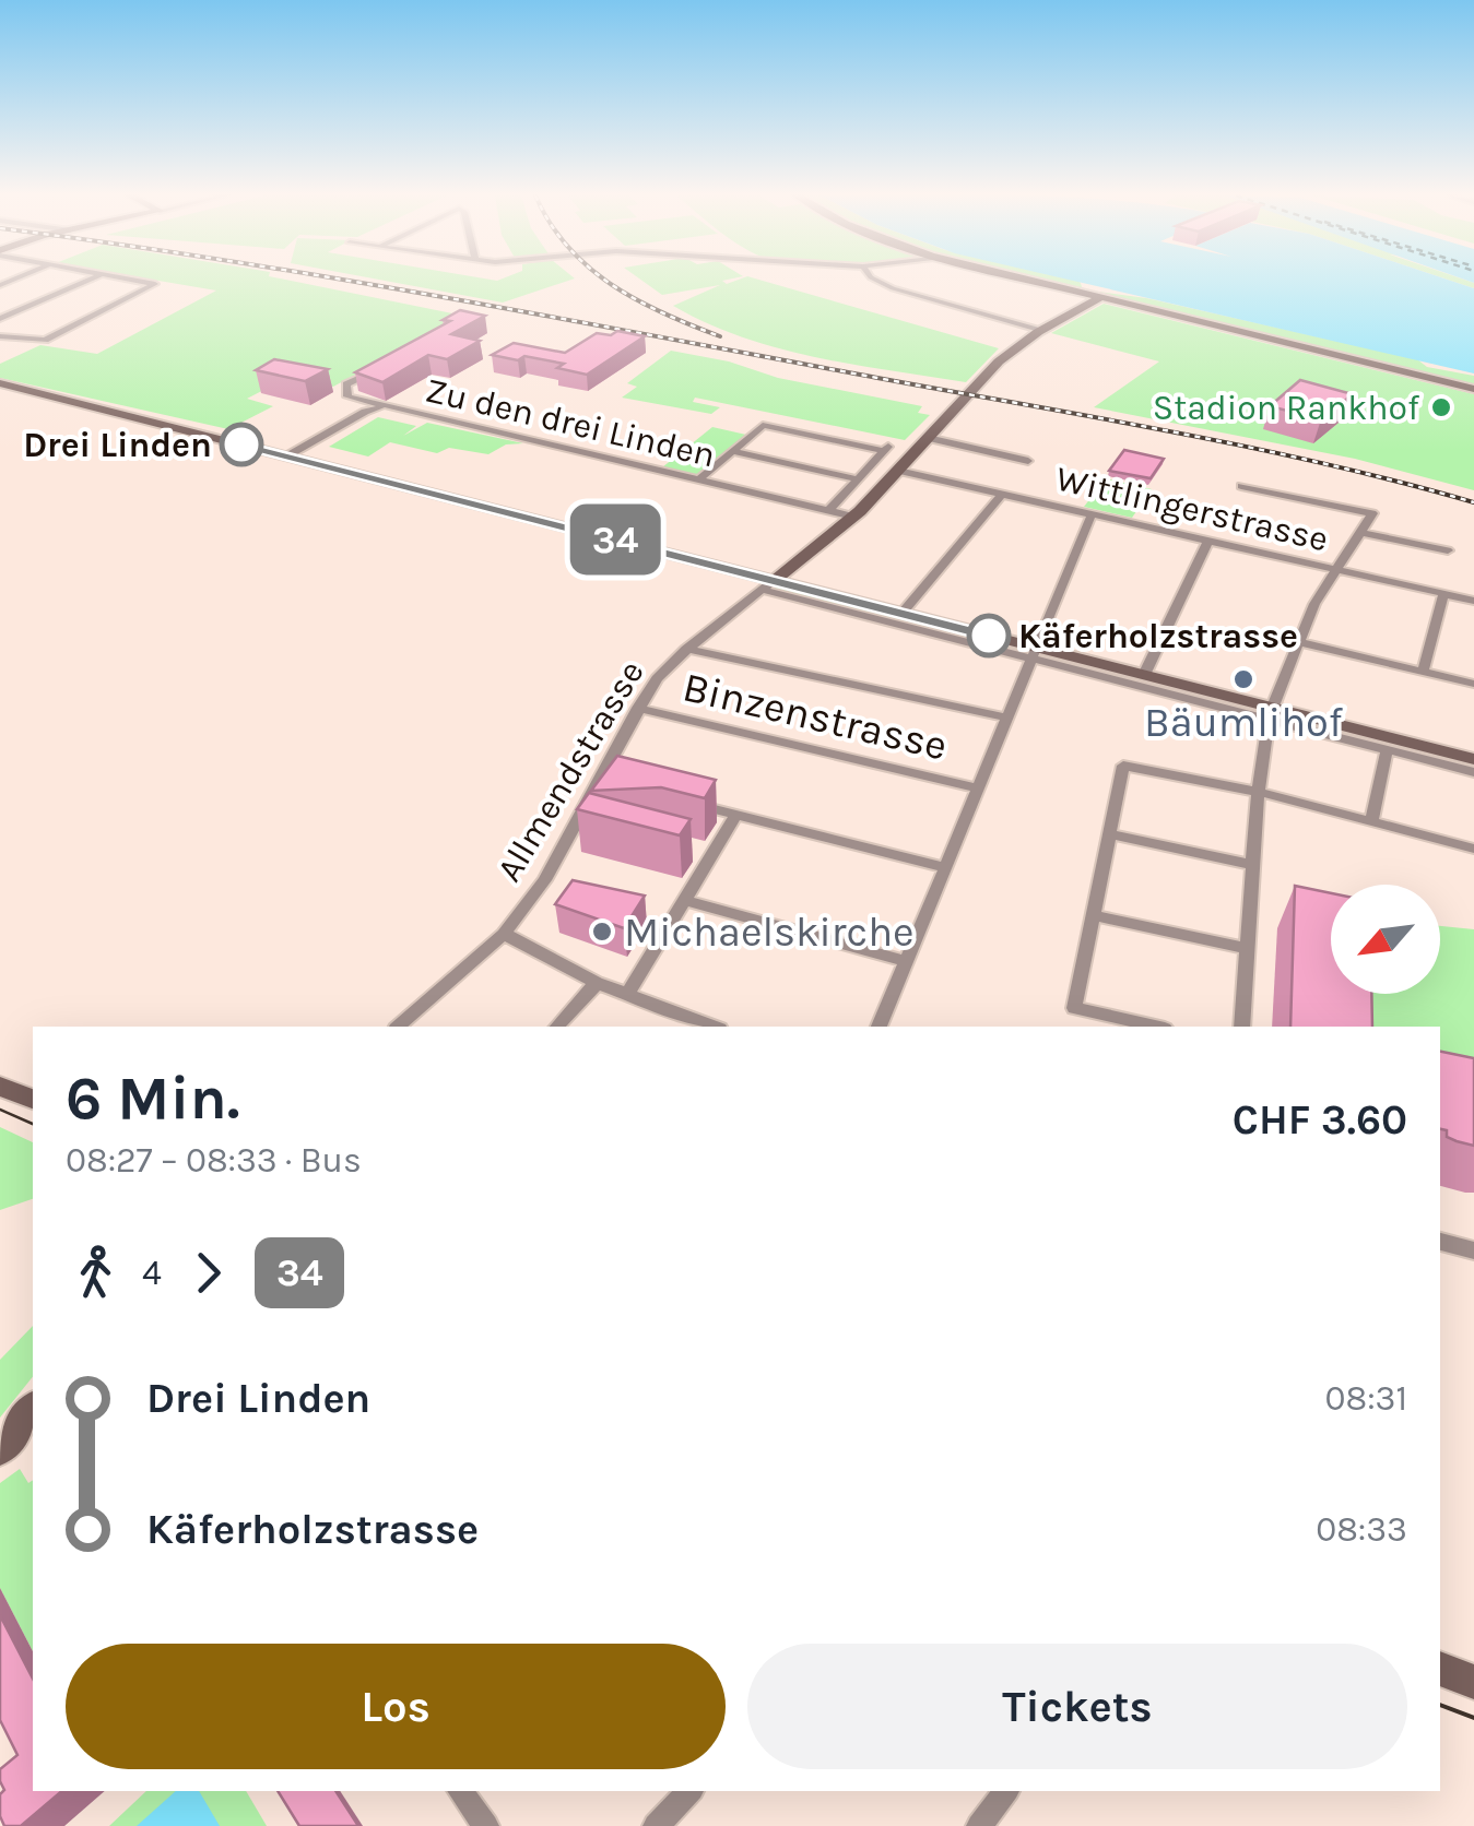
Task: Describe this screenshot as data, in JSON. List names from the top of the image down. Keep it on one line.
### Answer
{"streets":{"main road":["Allmendstrasse"],"street":["Zu den drei Linden","Wittlingerstrasse","Binzenstrasse"]},"crossings":[["Zu den drei Linden","Allmendstrasse"],["Wittlingerstrasse","Allmendstrasse"],["Binzenstrasse","Allmendstrasse"]],"places":["Stadion Rankhof","Drei Linden","Käferholzstrasse","Bäumlihof","Michaelskirche"],"lines":["bus line 34"],"north":"bottom left","page":{"on_map":"34","heading":["6 Min.","08:27 – 08:33 · Bus","CHF 3.60"],"legs":["4","34"],"list":[{"name":"Drei Linden","value":"08:31"},{"name":"Käferholzstrasse","value":"08:33"}],"buttons":["Los","Tickets"]}}
